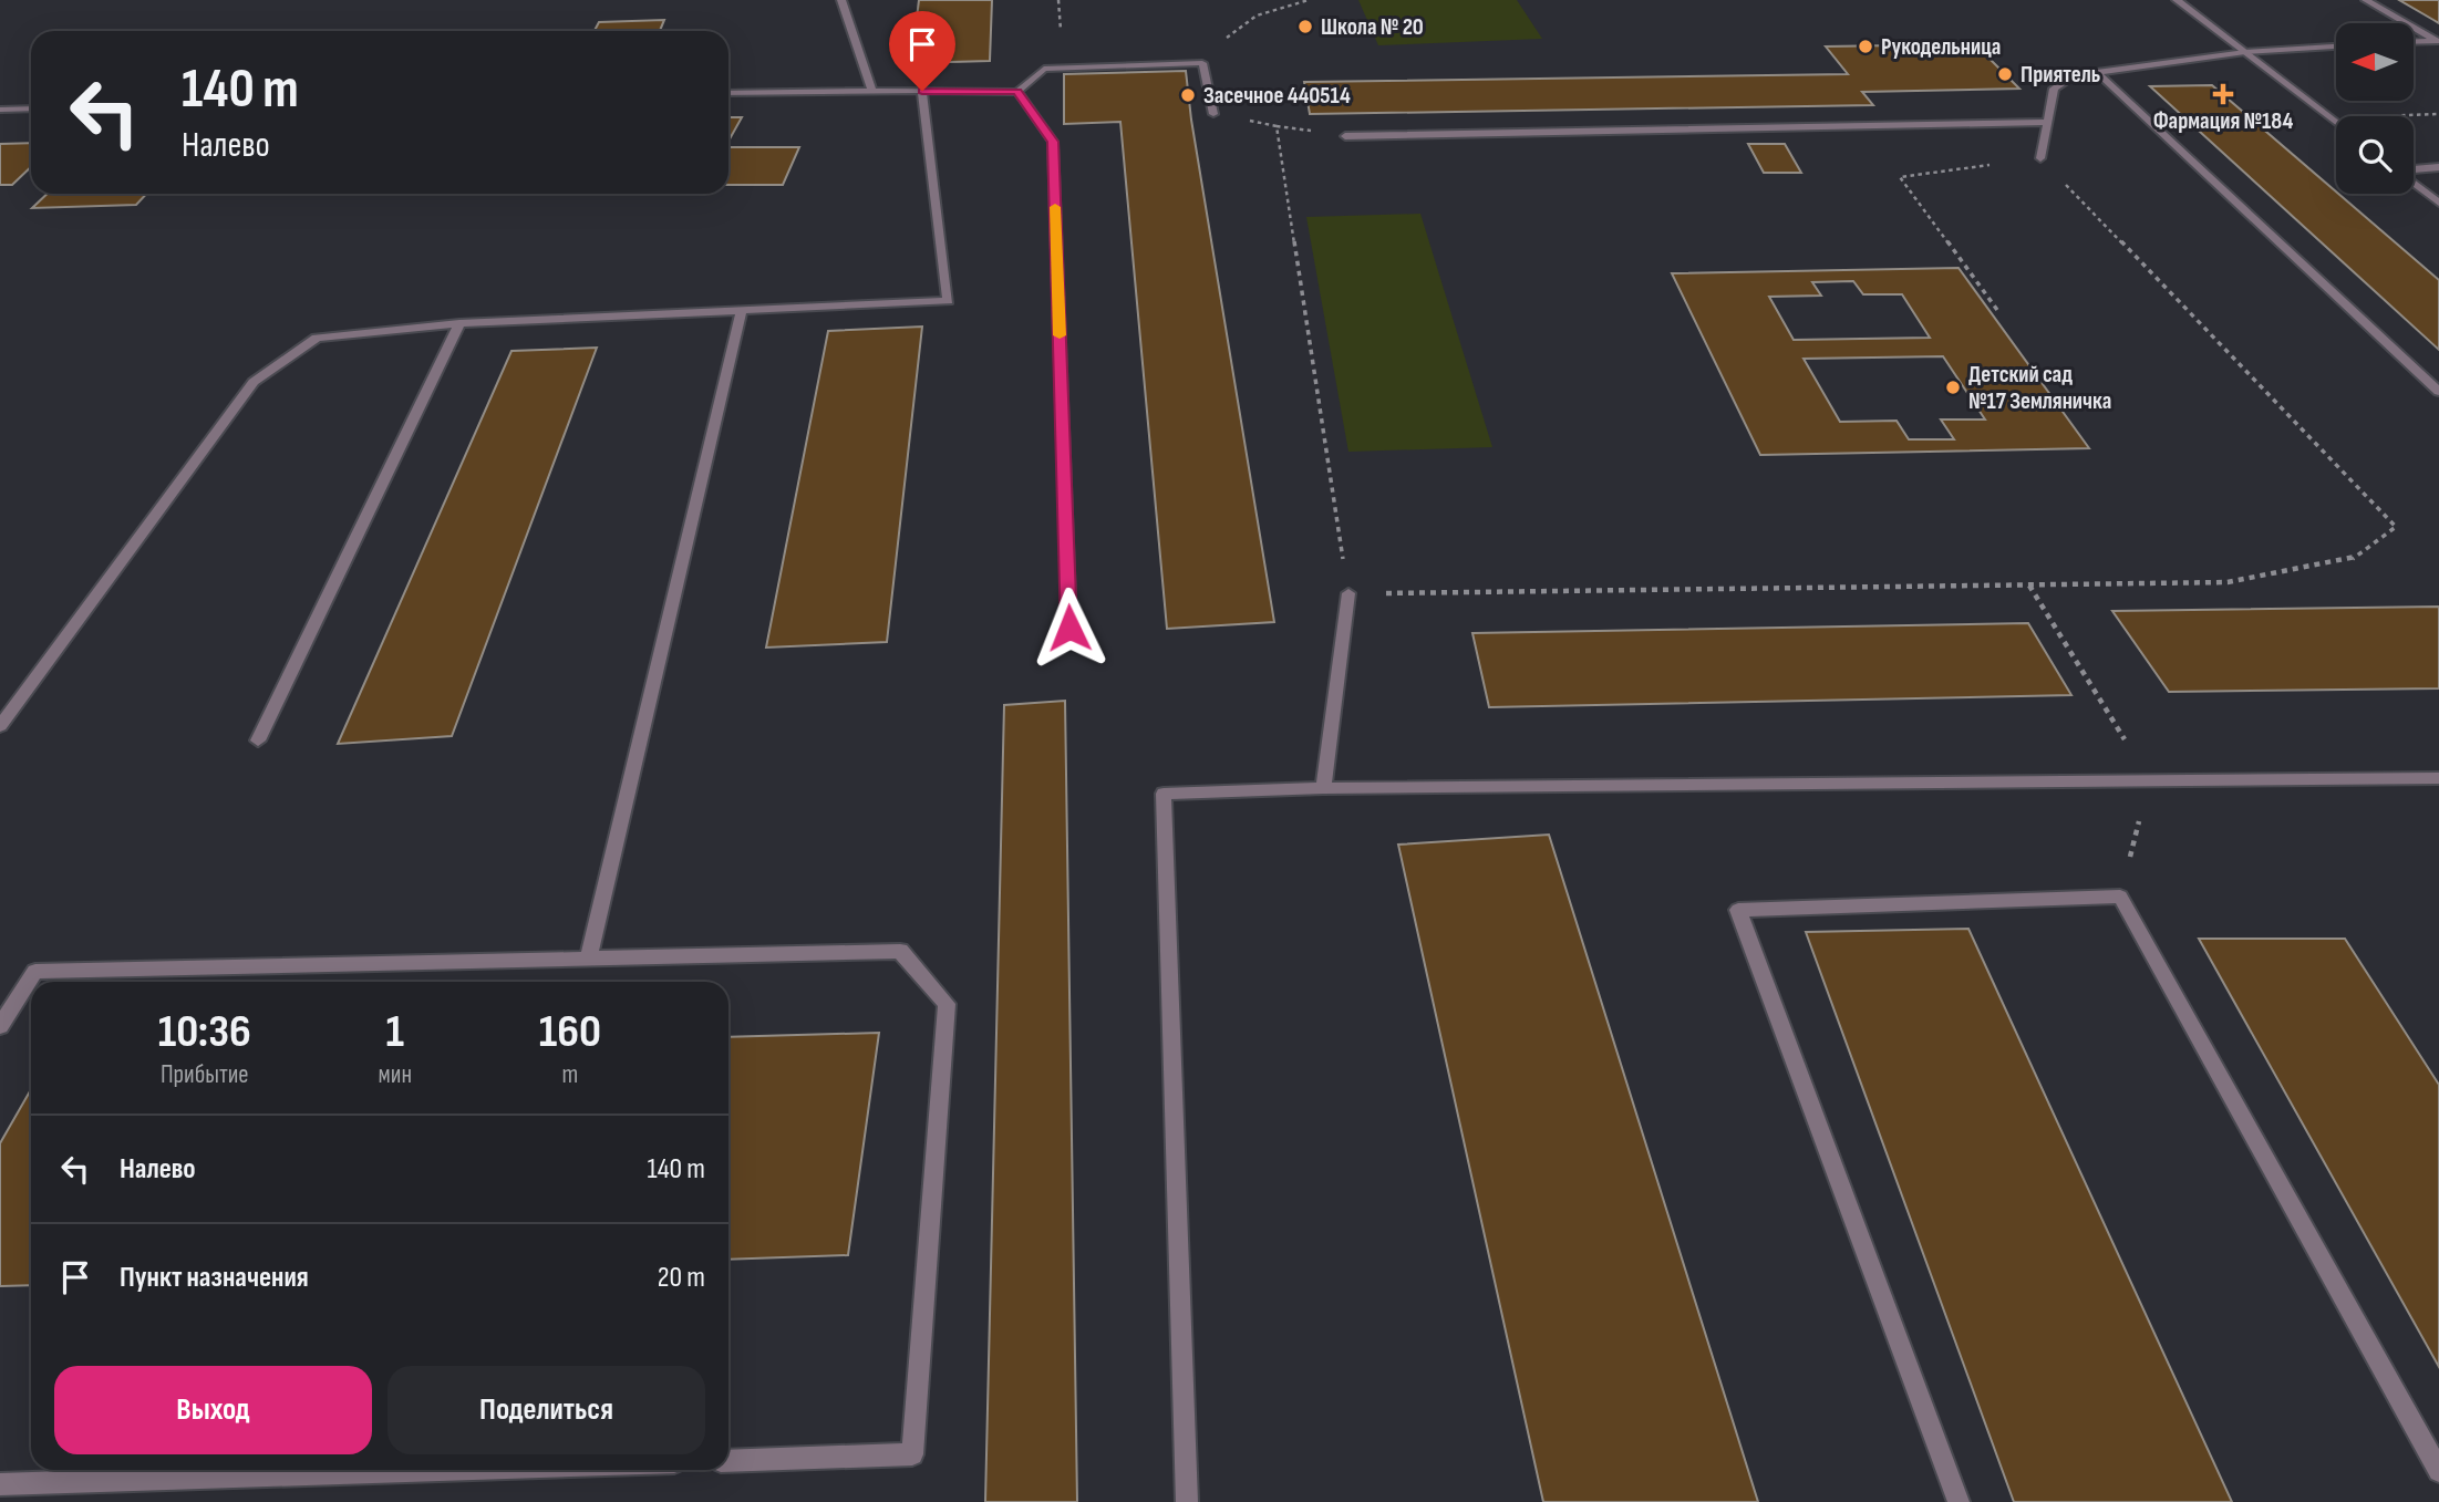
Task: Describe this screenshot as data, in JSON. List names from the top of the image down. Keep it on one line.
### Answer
{"places":{"other":["Школа № 20","Рукодельница","Приятель","Засечное 440514","Детский сад №17 Земляничка"],"health":["Фармация №184"]},"north":"left","page":{"turn":["140 m","Налево"],"eta":["10:36","Прибытие","1","мин","160","m"],"list":[{"name":"Налево","value":"140 m"},{"name":"Пункт назначения","value":"20 m"}],"buttons":["Выход","Поделиться"]}}
